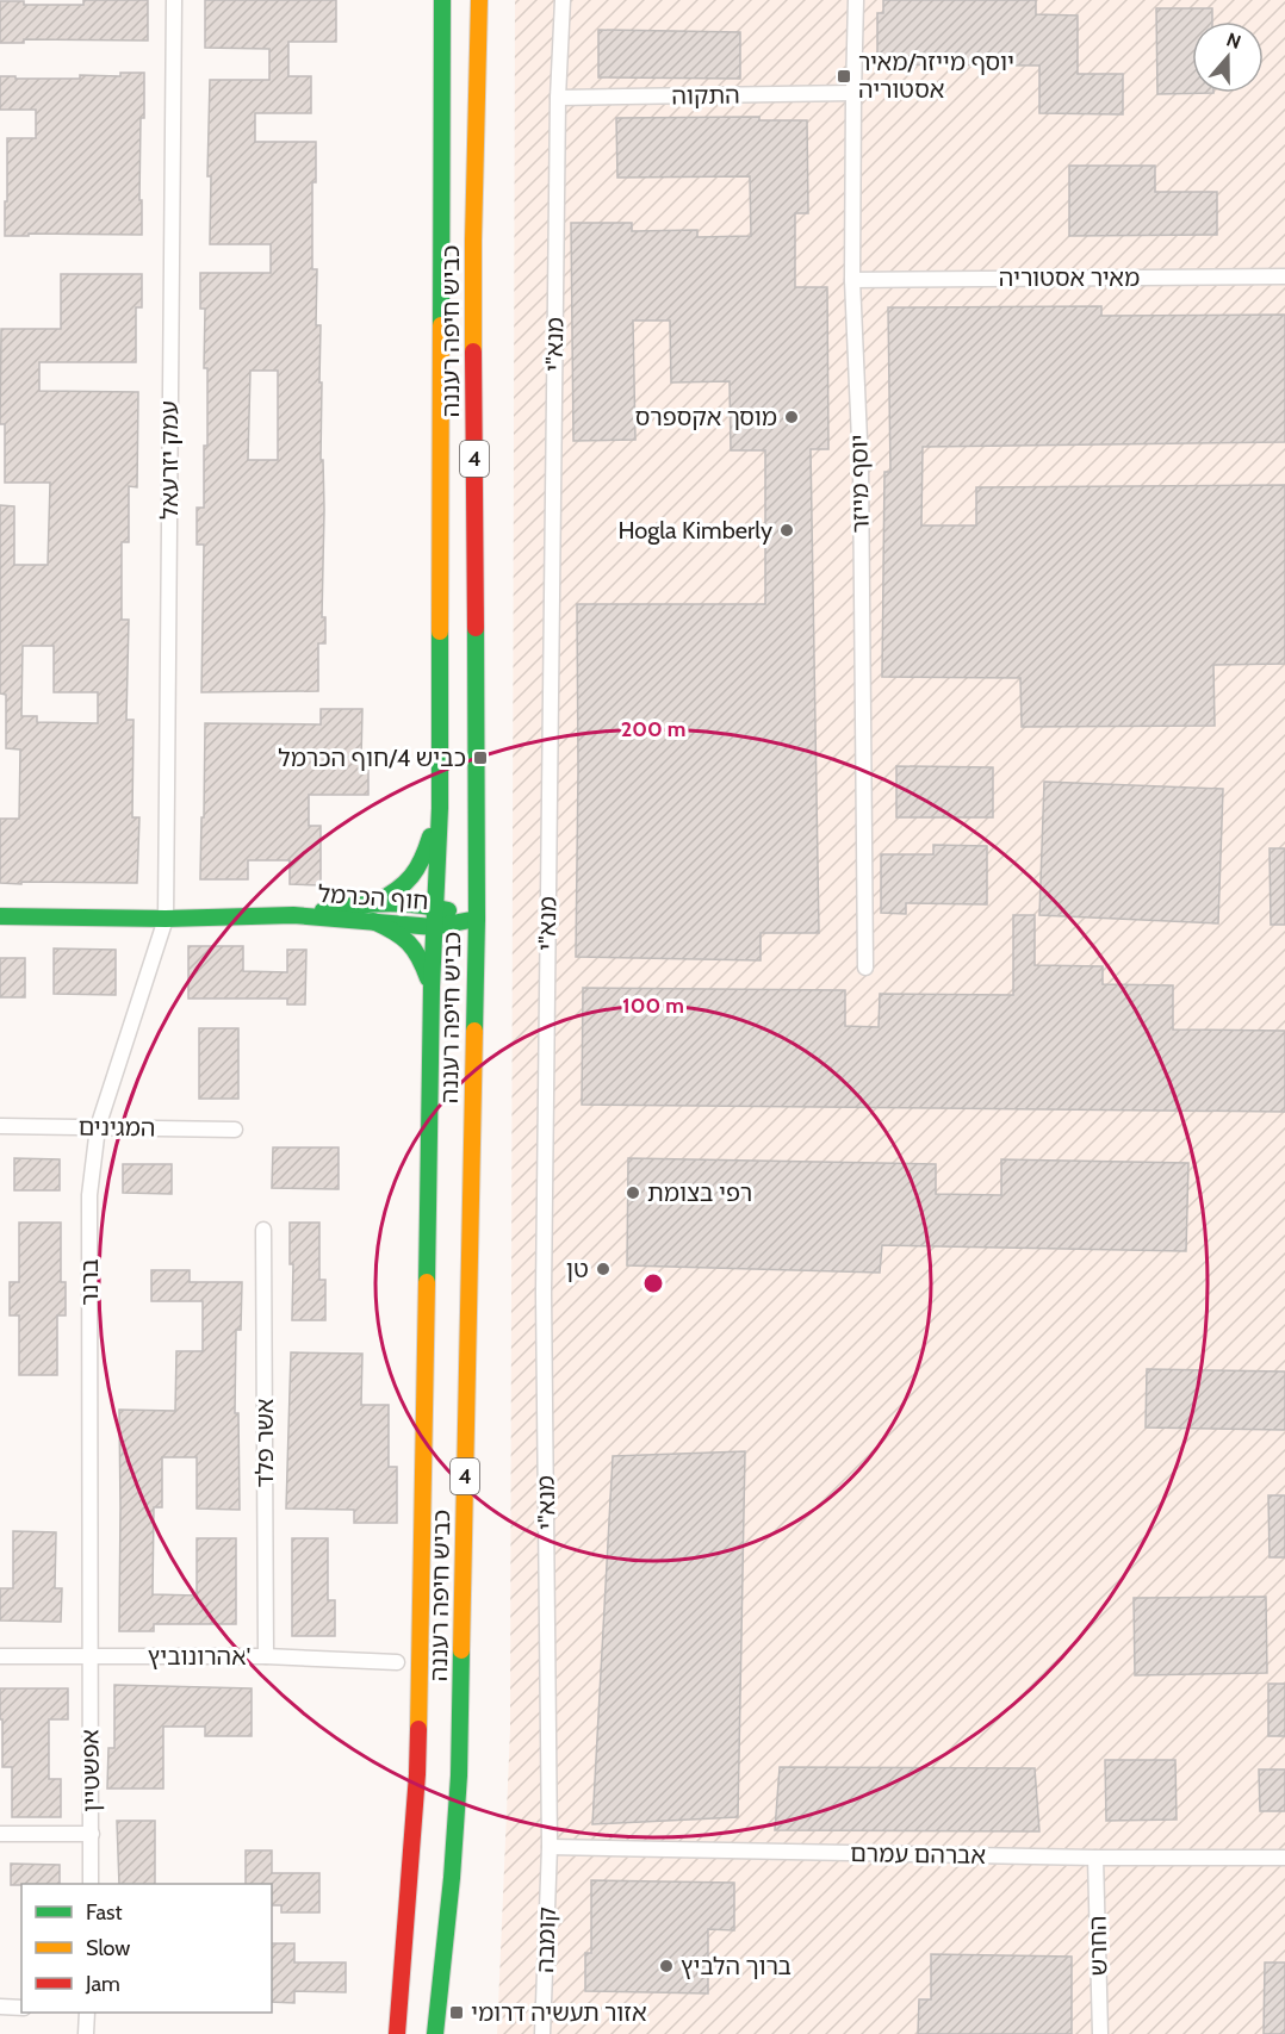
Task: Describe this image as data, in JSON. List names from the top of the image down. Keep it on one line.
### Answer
{"streets":{"main road":["כביש חיפה רעננה","4","חוף הכרמל"],"street":["התקוה","מאיר אסטוריה","מנא\"י","עמק יזרעאל","יוסף מייזר","המגינים","ברנר","אשר פלד","אהרונוביץ'","אפשטיין","אברהם עמרם","קומבה","החרש"]},"crossings":[["התקוה","מנא\"י"],["התקוה","יוסף מייזר"],["מאיר אסטוריה","יוסף מייזר"],["כביש חיפה רעננה","חוף הכרמל"],["מנא\"י","אברהם עמרם"],["מנא\"י","קומבה"],["עמק יזרעאל","חוף הכרמל"],["עמק יזרעאל","ברנר"],["חוף הכרמל","ברנר"],["המגינים","ברנר"],["ברנר","אהרונוביץ'"],["ברנר","אפשטיין"],["אשר פלד","אהרונוביץ'"],["אהרונוביץ'","אפשטיין"],["אברהם עמרם","קומבה"],["אברהם עמרם","החרש"]],"places":{"transit":["יוסף מייזר/מאיר אסטוריה","כביש 4/חוף הכרמל","אזור תעשיה דרומי"],"other":["מוסך אקספרס","Hogla Kimberly","רפי בצומת","טן","ברוך הלביץ"]},"legend":["Fast","Slow","Jam"],"north":"top","rings":["200 m","100 m"]}
